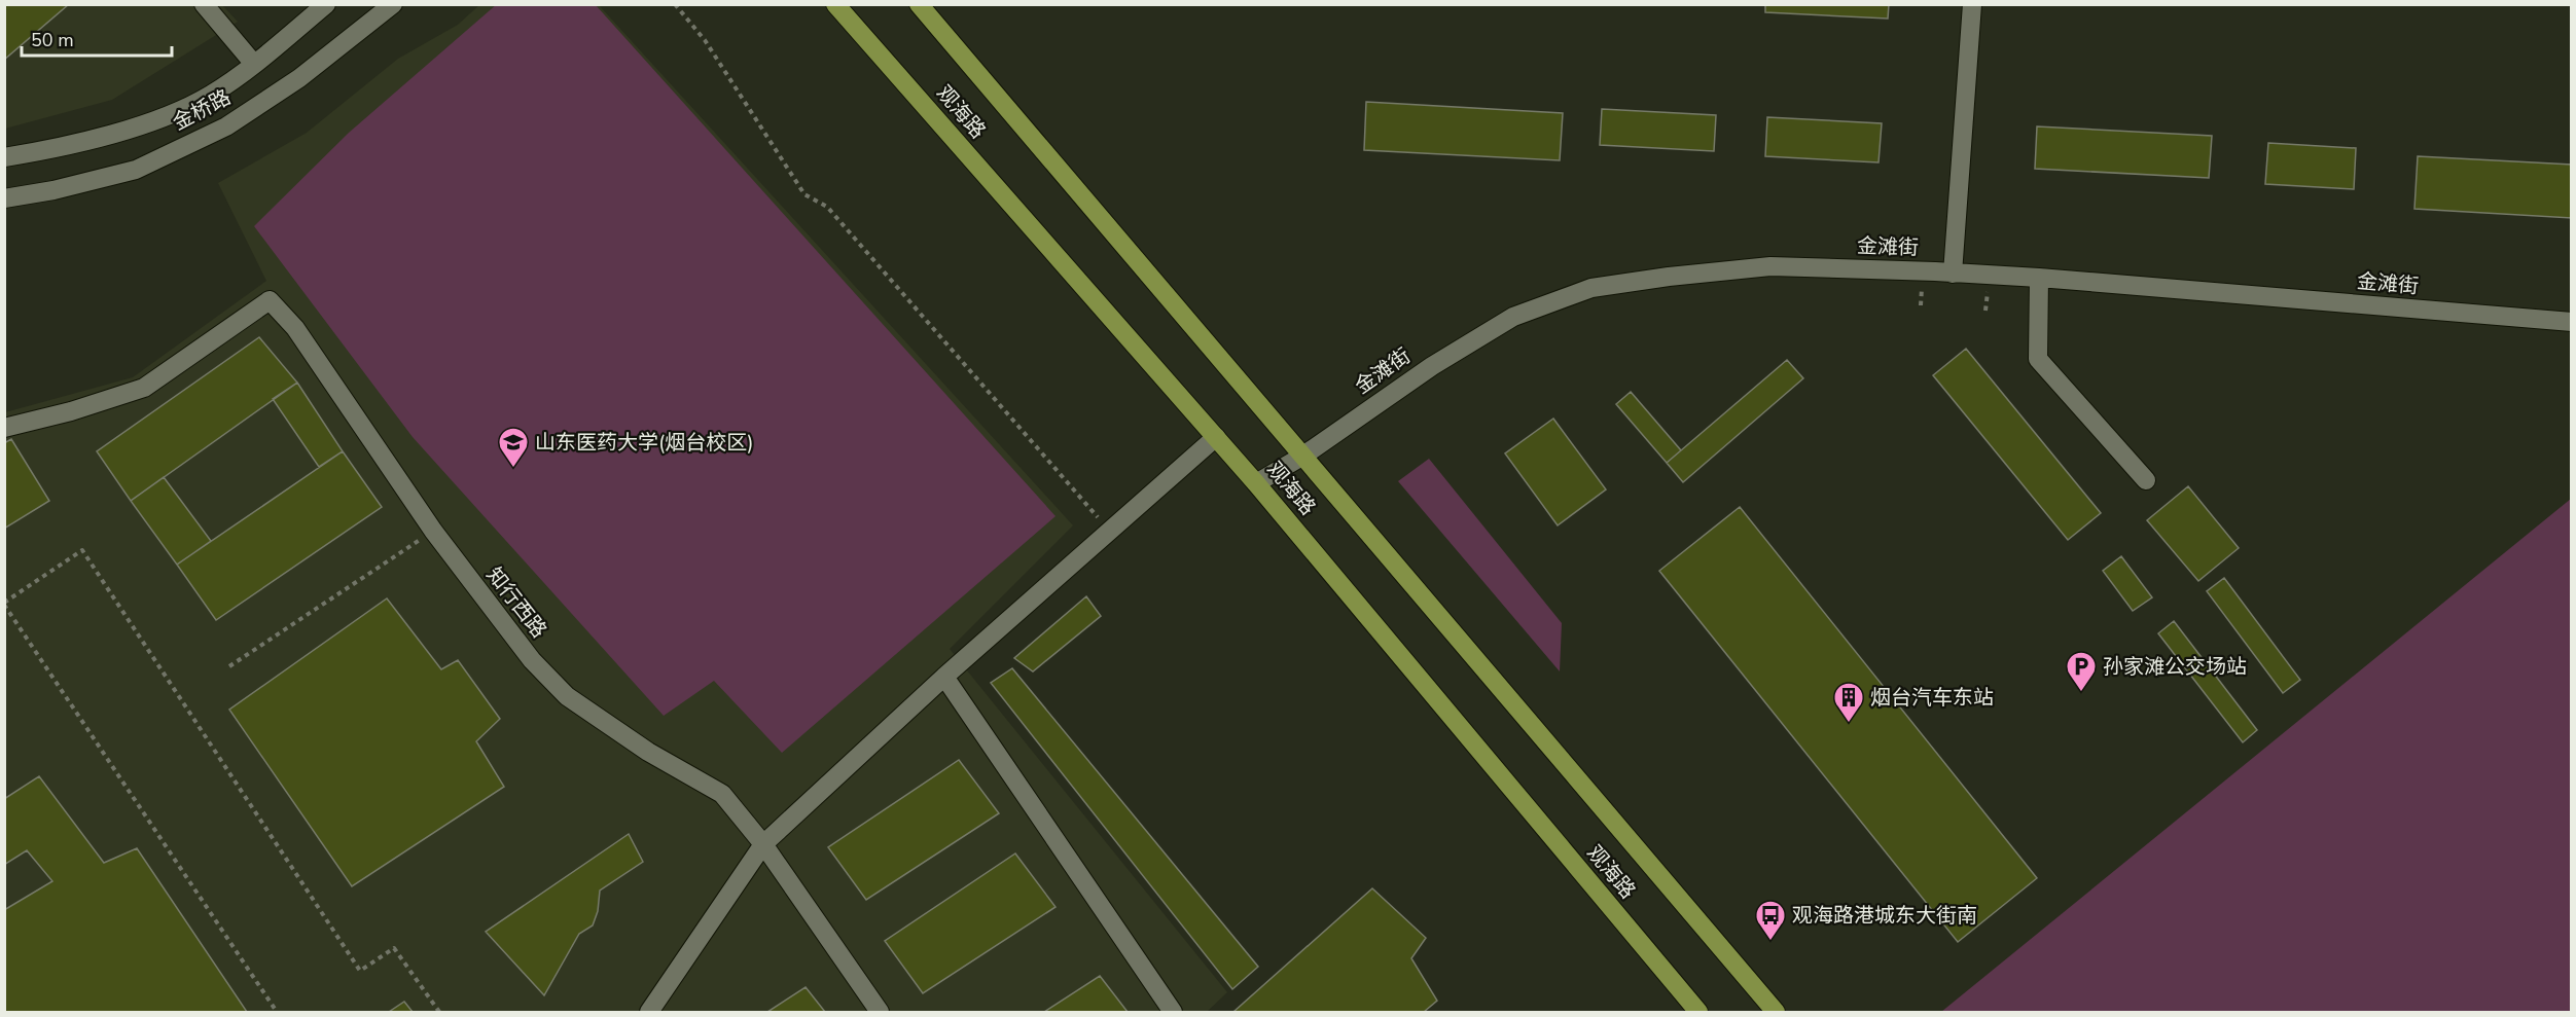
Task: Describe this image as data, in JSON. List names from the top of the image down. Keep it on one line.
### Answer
{"streets":{"main road":["观海路"],"street":["金桥路","金滩街","知行西路"]},"crossings":[["观海路","金滩街"]],"places":{"school or university":["山东医药大学(烟台校区)"],"parking":["孙家滩公交场站"],"building":["烟台汽车东站"],"bus stop":["观海路港城东大街南"]},"scale_bar":"50 m"}
